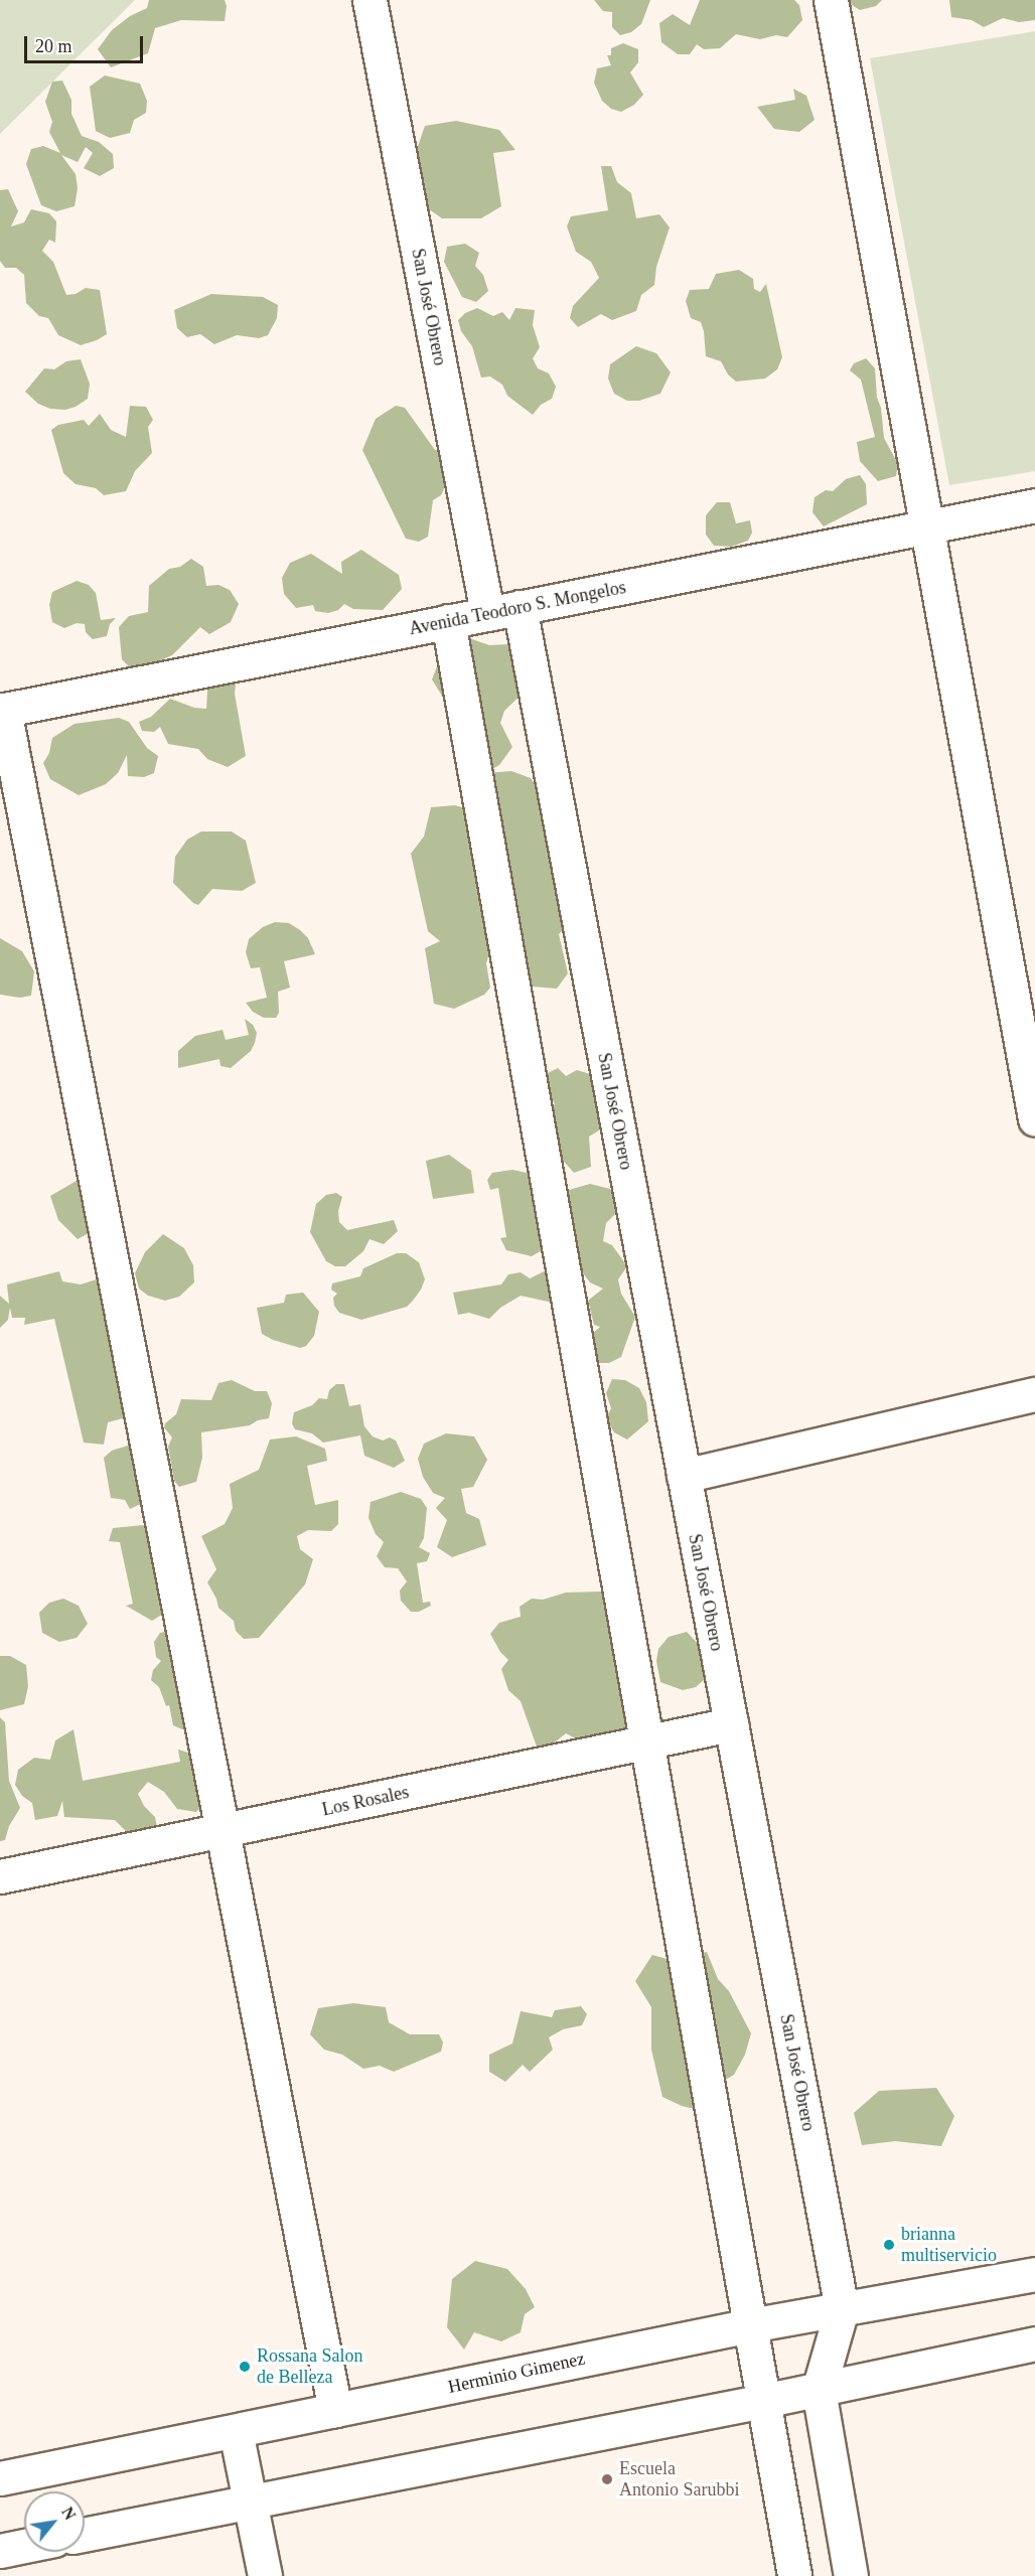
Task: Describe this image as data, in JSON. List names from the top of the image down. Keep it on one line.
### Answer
{"streets":{"street":["San José Obrero","Avenida Teodoro S. Mongelos","Los Rosales","Herminio Gimenez"]},"crossings":[["San José Obrero","Avenida Teodoro S. Mongelos"],["San José Obrero","Los Rosales"],["San José Obrero","Herminio Gimenez"]],"places":["brianna multiservicio","Rossana Salon de Belleza","Escuela Antonio Sarubbi"],"scale_bar":"20 m","north":"top right"}
